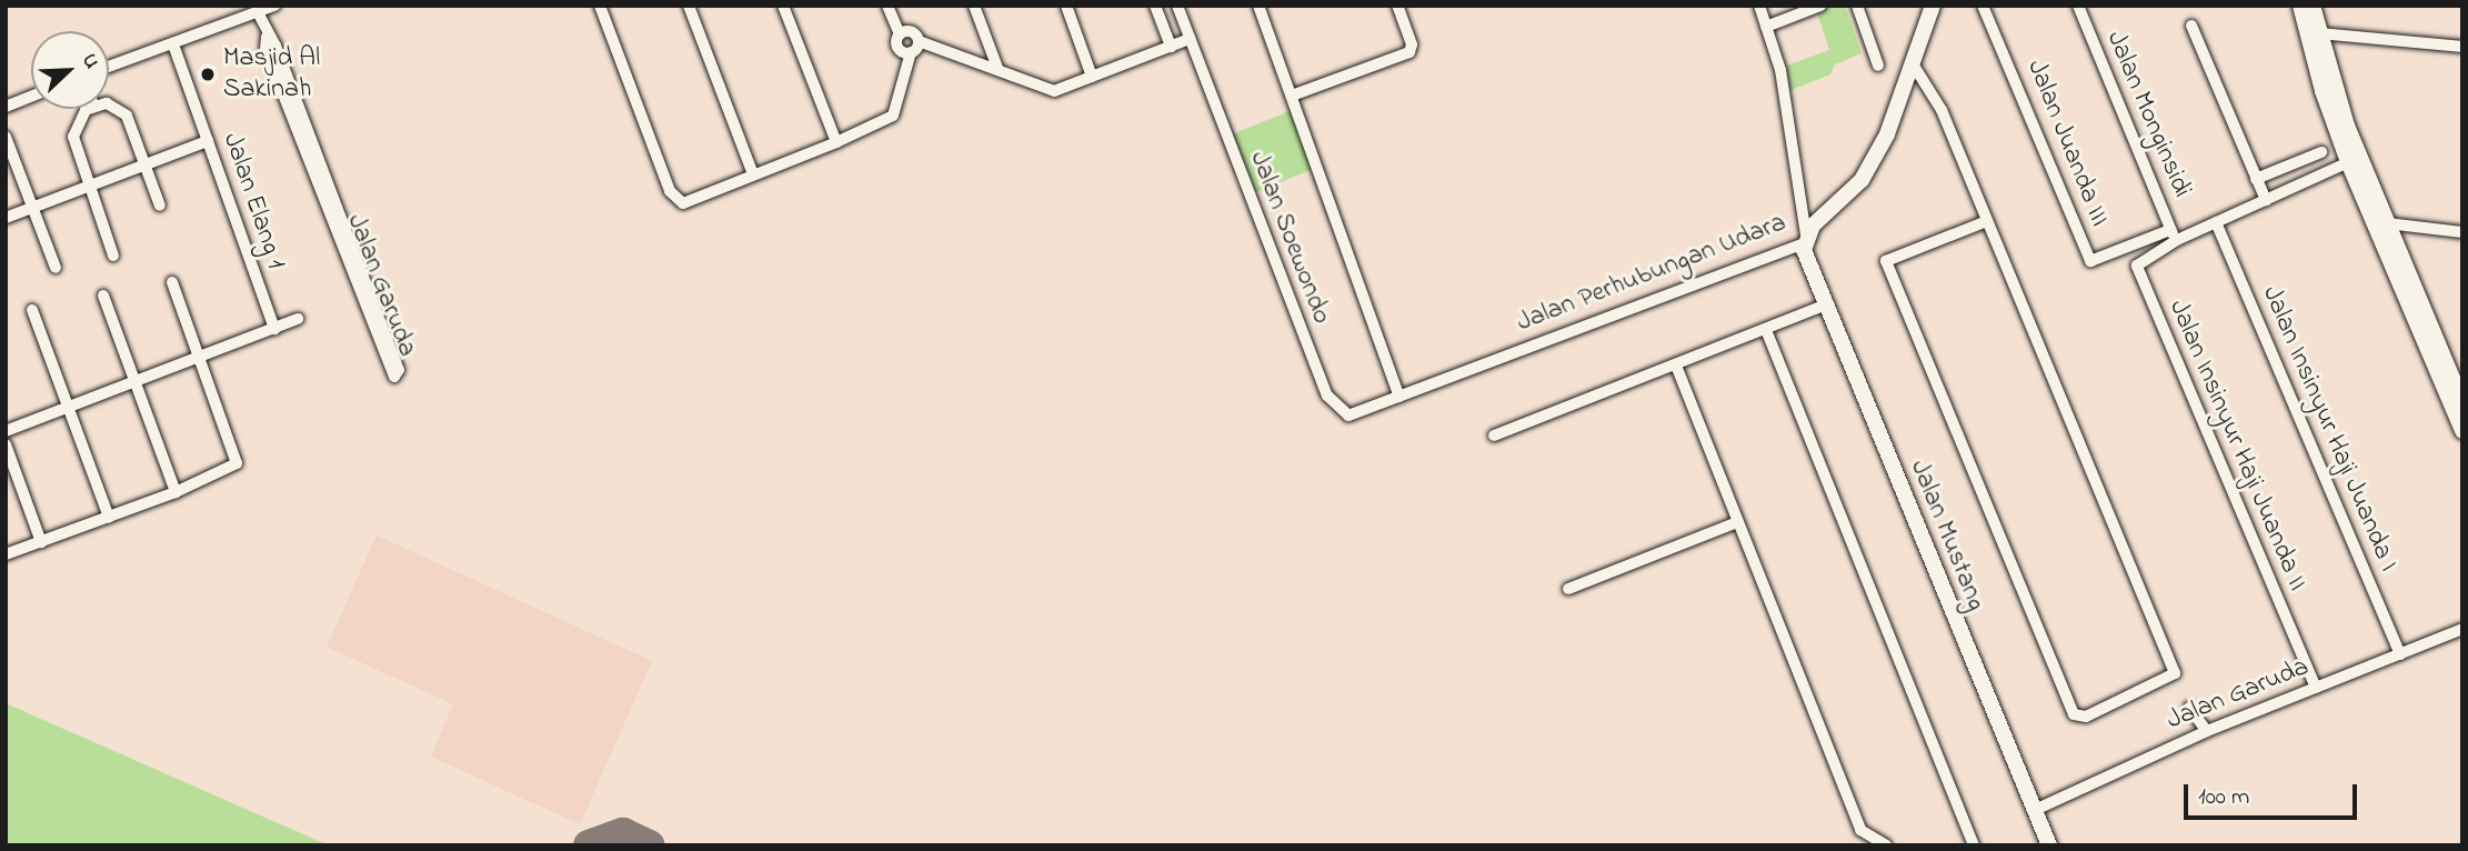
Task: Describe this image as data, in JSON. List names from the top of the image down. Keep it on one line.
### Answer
{"streets":{"main road":["Jalan Perhubungan Udara","Jalan Mustang"],"street":["Jalan Monginsidi","Jalan Juanda III","Jalan Elang 1","Jalan Soewondo","Jalan Garuda","Jalan Insinyur Haji Juanda I","Jalan Insinyur Haji Juanda II"]},"crossings":[["Jalan Monginsidi","Jalan Juanda III"],["Jalan Monginsidi","Jalan Insinyur Haji Juanda II"],["Jalan Juanda III","Jalan Insinyur Haji Juanda II"],["Jalan Soewondo","Jalan Perhubungan Udara"],["Jalan Perhubungan Udara","Jalan Mustang"],["Jalan Garuda","Jalan Insinyur Haji Juanda I"],["Jalan Garuda","Jalan Insinyur Haji Juanda II"],["Jalan Garuda","Jalan Mustang"]],"places":["Masjid Al Sakinah"],"scale_bar":"100 m","north":"top right"}
